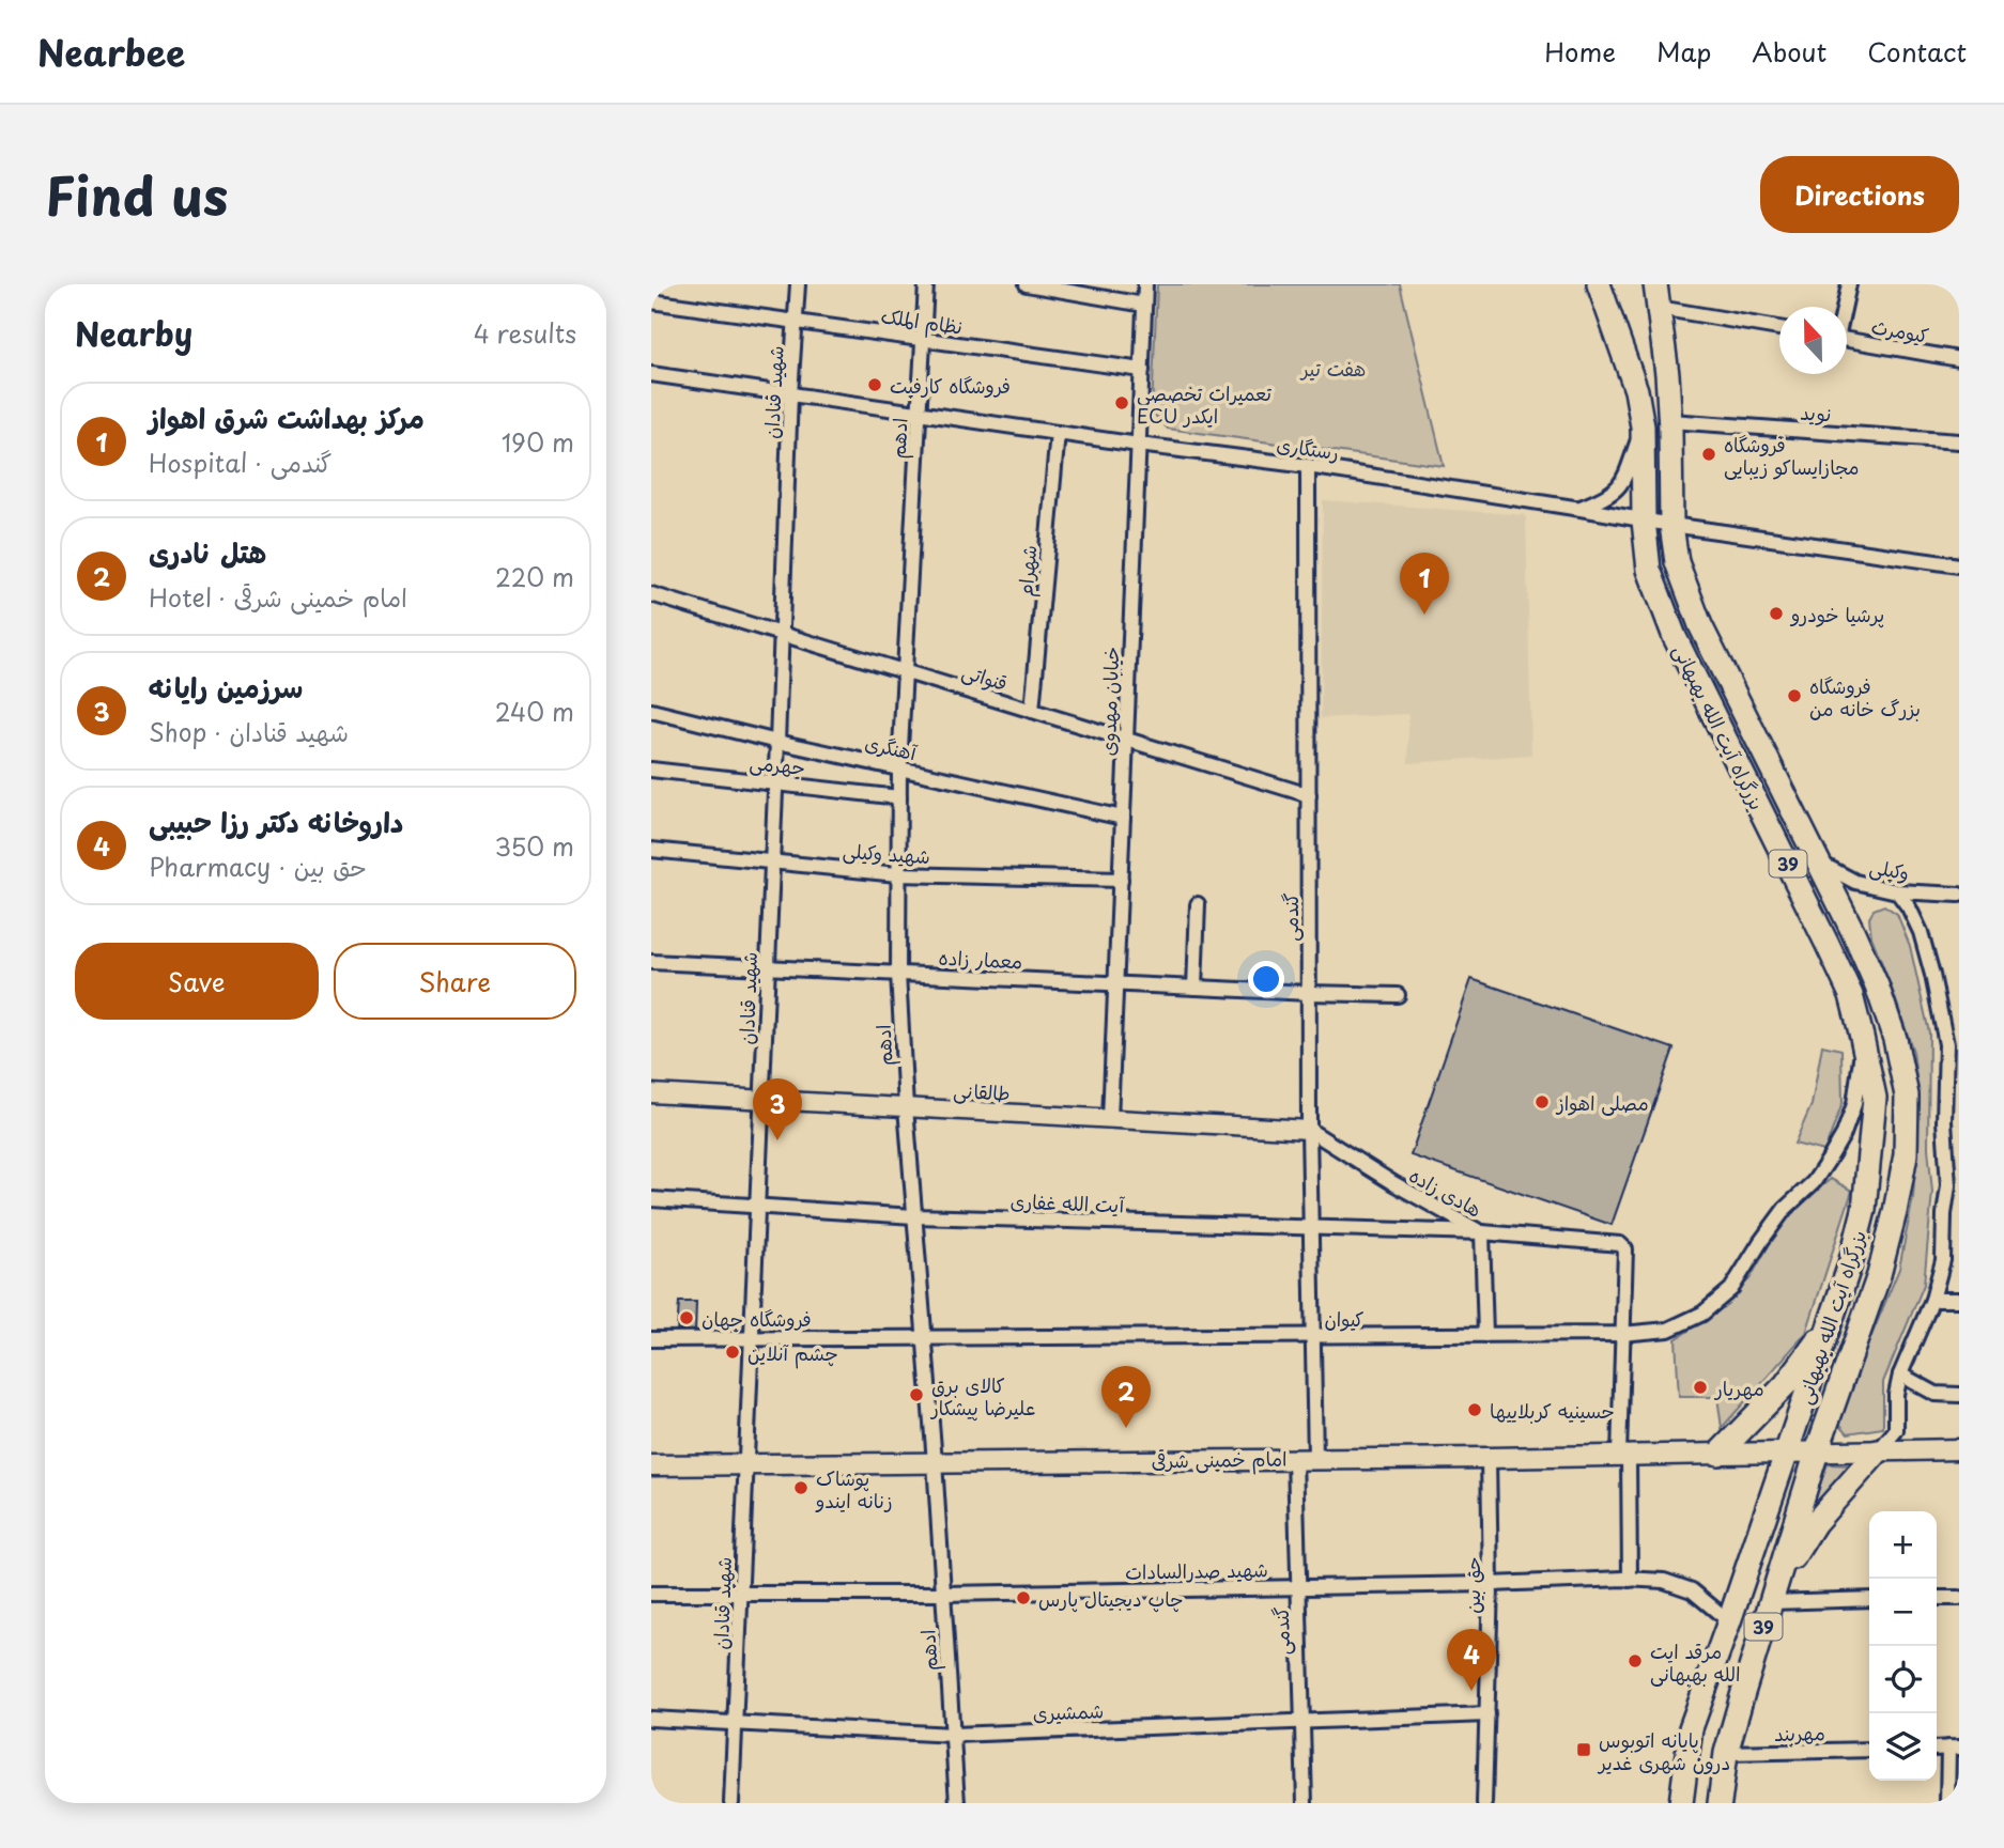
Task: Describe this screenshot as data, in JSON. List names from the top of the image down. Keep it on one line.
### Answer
{"streets":{"highway":["بزرگراه آیت الله بهبهانی","39"],"main road":["امام خمینی شرقی"],"street":["نظام الملک","کیومرث","شهید قنادان","نوید","ادهم","رستگاری","شهرام","قنواتی","خیابان مهدوی","آهنگری","جهرمی","شهید وکیلی","وکیلی","گندمی","معمار زاده","طالقانی","هادی زاده","آیت الله غفاری","کیوان","شهید صدرالسادات","حق بین","شمشیری","مهربند"]},"crossings":[["نظام الملک","شهید قنادان"],["نظام الملک","ادهم"],["نظام الملک","خیابان مهدوی"],["شهید قنادان","رستگاری"],["شهید قنادان","قنواتی"],["شهید قنادان","آهنگری"],["شهید قنادان","جهرمی"],["شهید قنادان","شهید وکیلی"],["شهید قنادان","معمار زاده"],["شهید قنادان","طالقانی"],["شهید قنادان","آیت الله غفاری"],["شهید قنادان","کیوان"],["شهید قنادان","امام خمینی شرقی"],["شهید قنادان","شهید صدرالسادات"],["شهید قنادان","شمشیری"],["نوید","بزرگراه آیت الله بهبهانی"],["ادهم","رستگاری"],["ادهم","قنواتی"],["ادهم","آهنگری"],["ادهم","جهرمی"],["ادهم","شهید وکیلی"],["ادهم","معمار زاده"],["ادهم","طالقانی"],["ادهم","آیت الله غفاری"],["ادهم","کیوان"],["ادهم","امام خمینی شرقی"],["ادهم","شهید صدرالسادات"],["ادهم","شمشیری"],["رستگاری","شهرام"],["رستگاری","خیابان مهدوی"],["رستگاری","بزرگراه آیت الله بهبهانی"],["رستگاری","گندمی"],["شهرام","قنواتی"],["قنواتی","خیابان مهدوی"],["قنواتی","گندمی"],["خیابان مهدوی","آهنگری"],["خیابان مهدوی","شهید وکیلی"],["خیابان مهدوی","معمار زاده"],["خیابان مهدوی","طالقانی"],["بزرگراه آیت الله بهبهانی","وکیلی"],["بزرگراه آیت الله بهبهانی","کیوان"],["بزرگراه آیت الله بهبهانی","امام خمینی شرقی"],["بزرگراه آیت الله بهبهانی","شهید صدرالسادات"],["بزرگراه آیت الله بهبهانی","مهربند"],["گندمی","معمار زاده"],["گندمی","طالقانی"],["گندمی","هادی زاده"],["گندمی","آیت الله غفاری"],["گندمی","کیوان"],["گندمی","امام خمینی شرقی"],["گندمی","شهید صدرالسادات"],["گندمی","شمشیری"],["طالقانی","هادی زاده"],["هادی زاده","آیت الله غفاری"],["هادی زاده","کیوان"],["امام خمینی شرقی","حق بین"],["شهید صدرالسادات","حق بین"],["حق بین","شمشیری"]],"parks":["هفت تیر"],"places":{"other":["فروشگاه کارفیت","تعمیرات تخصصی ECU ایکدر","فروشگاه مجازایساکو زیبایی","پرشيا خودرو","فروشگاه بزرگ خانه من","مصلی اهواز","فروشگاه جهان","چشم آنلاین","مهریار","کالای برق علیرضا پیشکار","حسینیه کربلاییها","پوشاک زنانه ایندو","چاپ دیجیتال پارس","مرقد ایت الله بهبهانی"],"transit":["پایانه اتوبوس درون شهری غدیر"]},"north":"top","page":{"header":"Nearbee","nav":["Home","Map","About","Contact"],"title":"Find us","buttons":["Directions",["Save","Share"]],"heading":["Nearby","4 results"],"list":[{"mark":"1","name":"مرکز بهداشت شرق اهواز","note":"Hospital · گندمی","value":"190 m"},{"mark":"2","name":"هتل نادری","note":"Hotel · امام خمینی شرقی","value":"220 m"},{"mark":"3","name":"سرزمین رایانه","note":"Shop · شهید قنادان","value":"240 m"},{"mark":"4","name":"داروخانه دکتر رزا حبیبی","note":"Pharmacy · حق بین","value":"350 m"}],"pins":["1","3","2","4"],"map_buttons":["+","−"]}}
